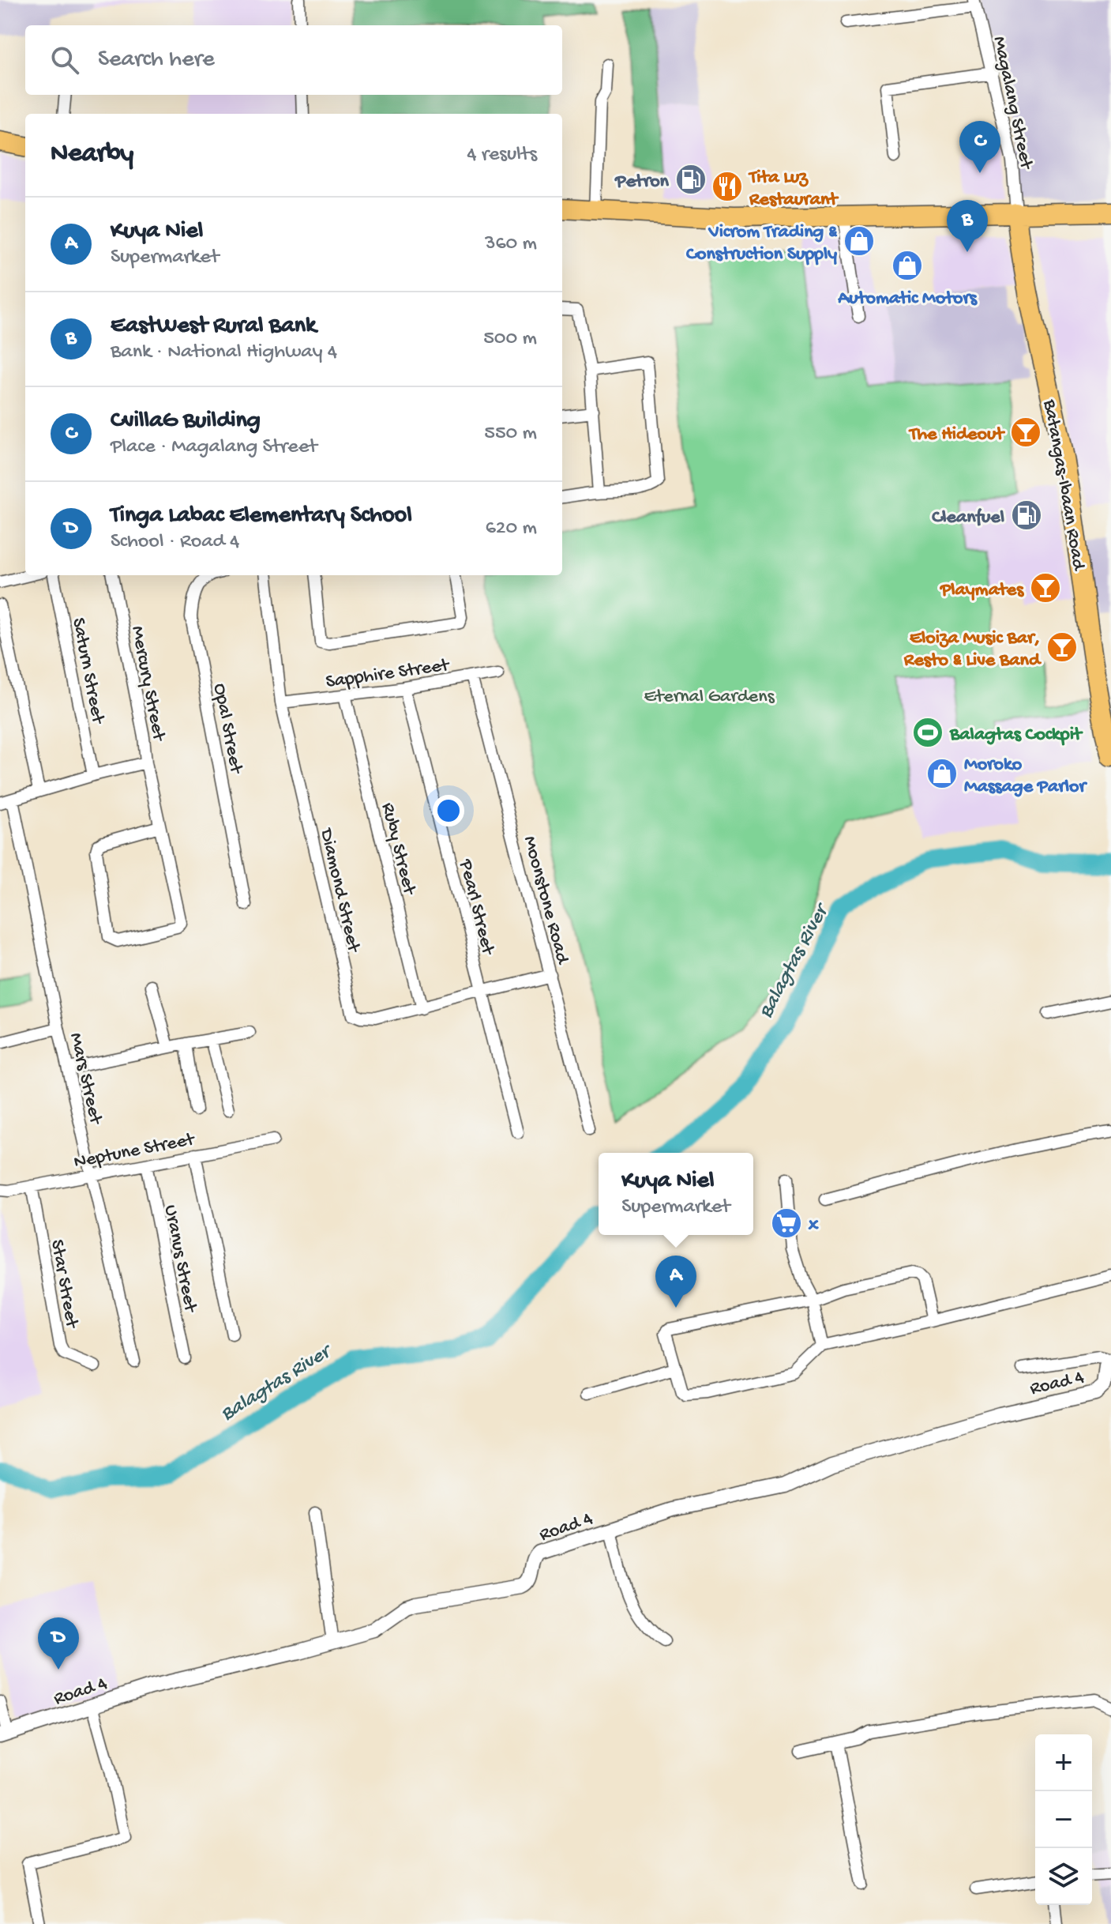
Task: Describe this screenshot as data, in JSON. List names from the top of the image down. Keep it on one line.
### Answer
{"streets":{"main road":["Batangas-Ibaan Road"],"street":["Magalang Street","Saturn Street","Sapphire Street","Mercury Street","Opal Street","Ruby Street","Diamond Street","Moonstone Road","Pearl Street","Mars Street","Neptune Street","Uranus Street","Star Street","Road 4"]},"crossings":[["Magalang Street","Batangas-Ibaan Road"],["Saturn Street","Mercury Street"],["Sapphire Street","Ruby Street"],["Sapphire Street","Diamond Street"],["Sapphire Street","Moonstone Road"],["Sapphire Street","Pearl Street"],["Mercury Street","Mars Street"],["Ruby Street","Diamond Street"],["Diamond Street","Moonstone Road"],["Diamond Street","Pearl Street"],["Mars Street","Neptune Street"],["Neptune Street","Uranus Street"],["Neptune Street","Star Street"]],"water":["Balagtas River"],"parks":["Eternal Gardens"],"places":{"fuel station":["Petron","Cleanfuel"],"restaurant":["Tita Luz Restaurant"],"shop":["Vicrom Trading & Construction Supply","Automatic Motors","Moroko Massage Parlor"],"bar":["The Hideout","Playmates","Eloiza Music Bar, Resto & Live Band"],"sports":["Balagtas Cockpit"],"supermarket":["x"]},"page":{"search":"Search here","heading":["Nearby","4 results"],"pins":["C","B","A","D"],"list":[{"mark":"A","name":"Kuya Niel","note":"Supermarket","value":"360 m"},{"mark":"B","name":"EastWest Rural Bank","note":"Bank · National Highway 4","value":"500 m"},{"mark":"C","name":"CvillaG Building","note":"Place · Magalang Street","value":"550 m"},{"mark":"D","name":"Tinga Labac Elementary School","note":"School · Road 4","value":"620 m"}],"popup":["Kuya Niel","Supermarket"],"map_buttons":["+","−"]}}
